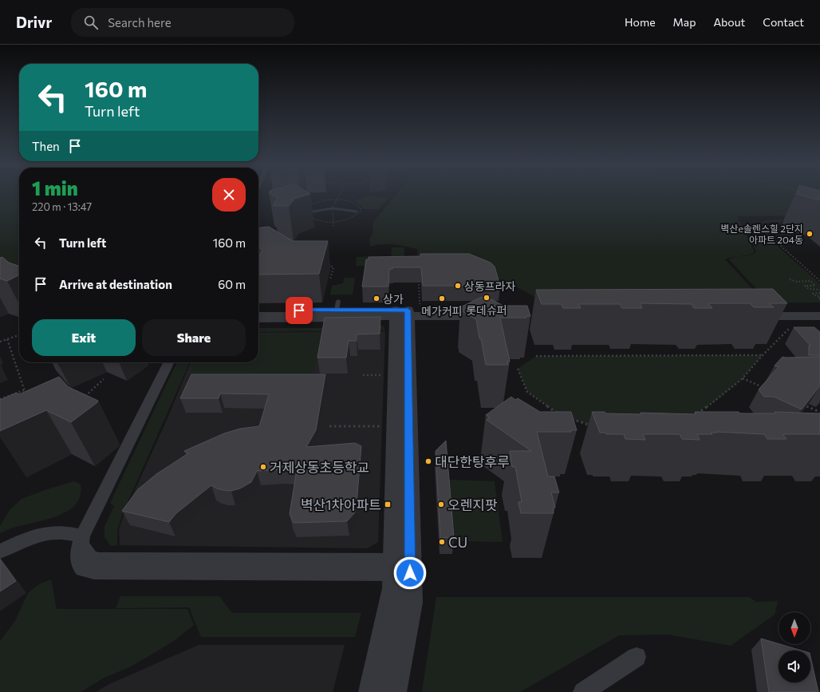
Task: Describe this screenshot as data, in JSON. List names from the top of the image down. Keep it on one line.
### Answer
{"places":{"other":["벽산e솔렌스힐 2단지 아파트 204동","상동프라자","롯데슈퍼","상가","메가커피","대단한탕후루","거제상동초등학교","오렌지팟","CU"],"transit":["벽산1차아파트"]},"north":"bottom","page":{"header":"Drivr","search":"Search here","nav":["Home","Map","About","Contact"],"turn":["160 m","Turn left"],"then":"Then","heading":["1 min","220 m · 13:47"],"list":[{"name":"Turn left","value":"160 m"},{"name":"Arrive at destination","value":"60 m"}],"buttons":["Exit","Share"]}}
